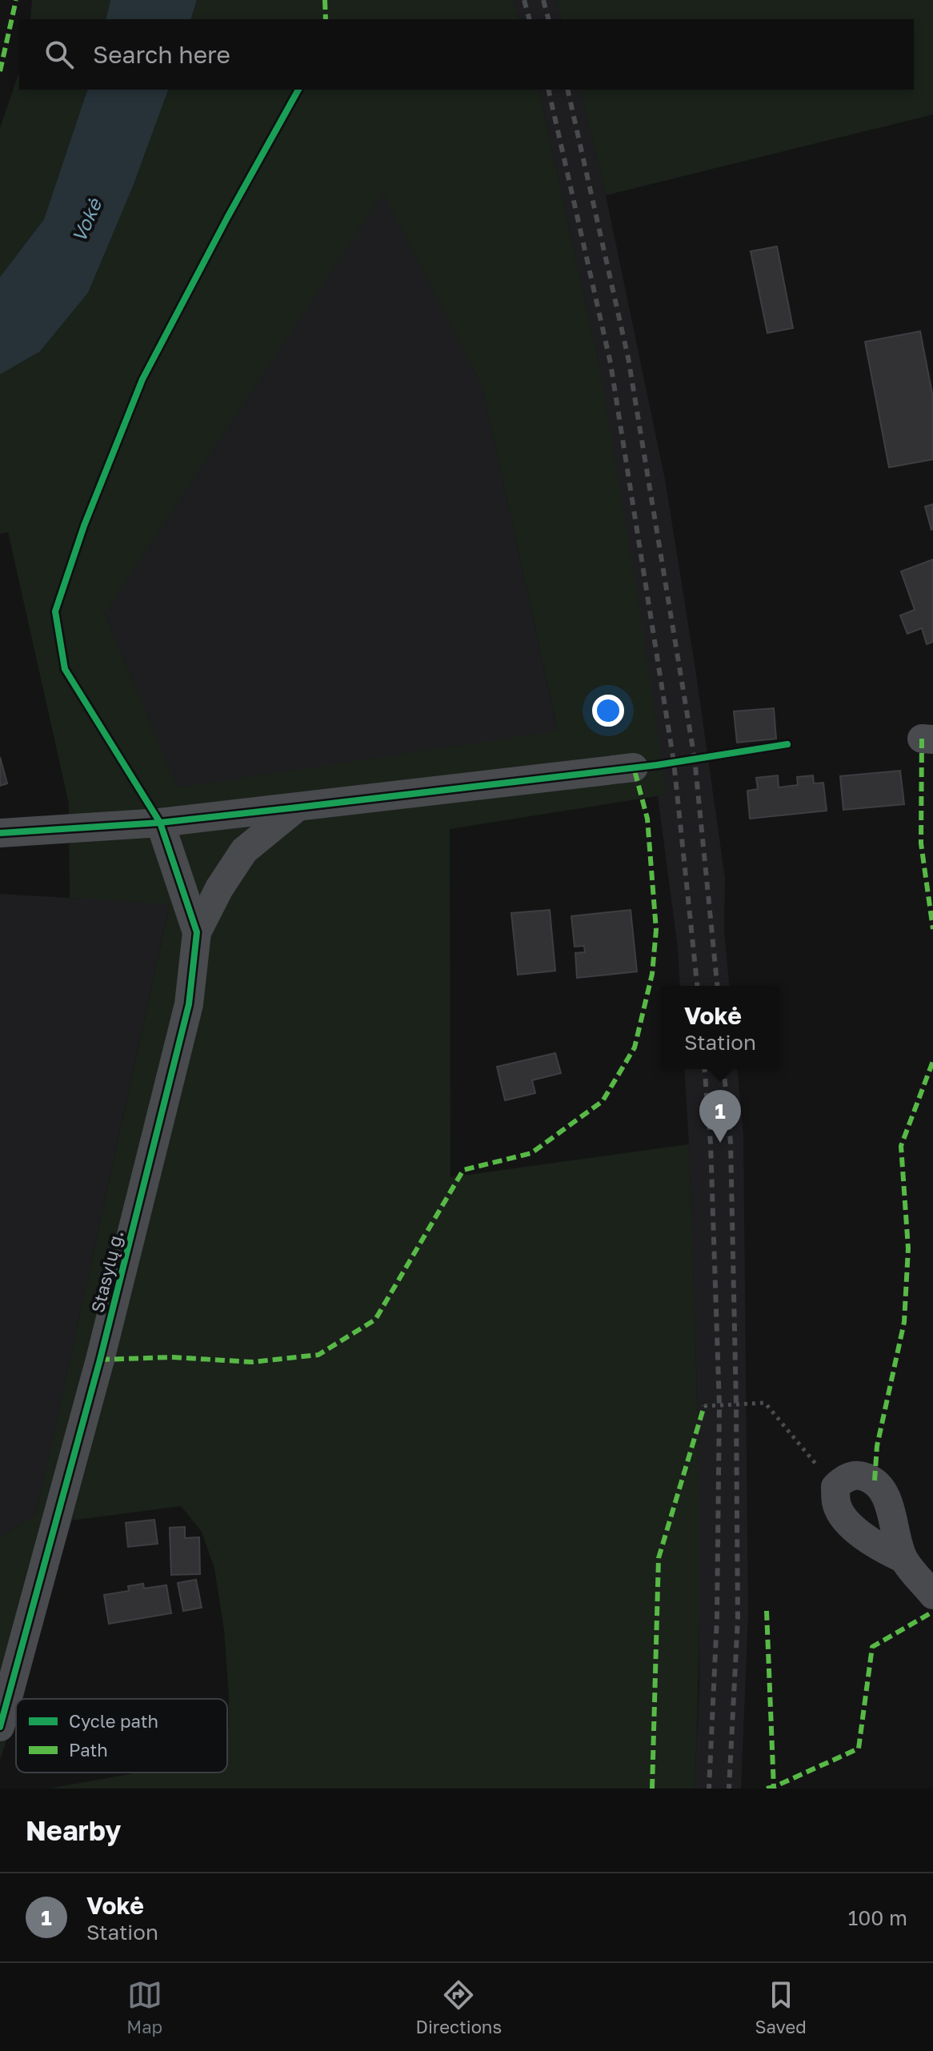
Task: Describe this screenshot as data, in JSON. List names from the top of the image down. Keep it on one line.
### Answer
{"streets":{"street":["Stasylų g."]},"water":["Vokė"],"legend":["Cycle path","Path"],"page":{"search":"Search here","popup":["Vokė","Station"],"pins":"1","heading":"Nearby","list":[{"mark":"1","name":"Vokė","note":"Station","value":"100 m"}],"nav":["Map","Directions","Saved"]}}
